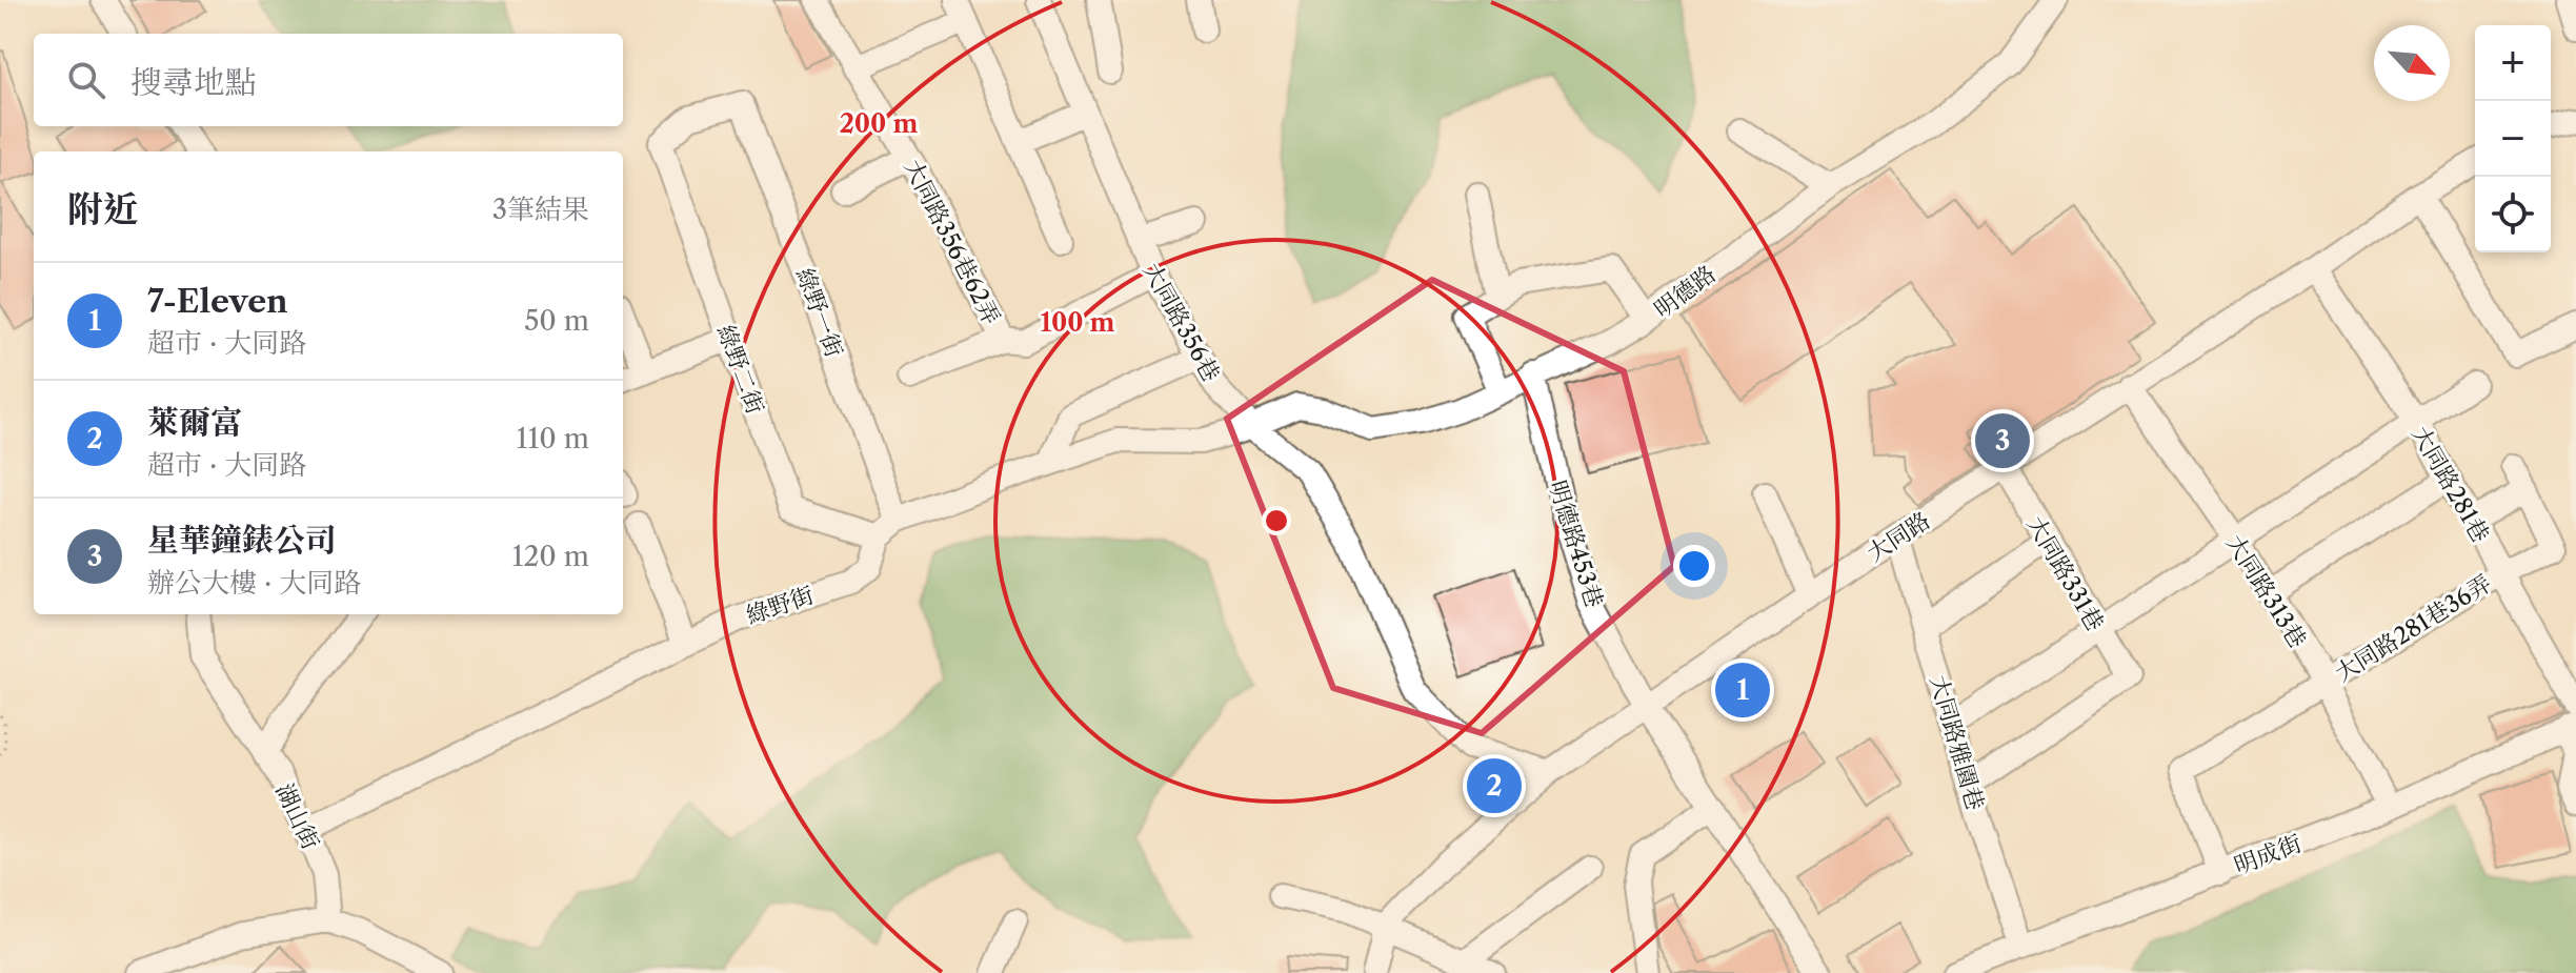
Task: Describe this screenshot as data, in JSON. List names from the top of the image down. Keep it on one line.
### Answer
{"streets":{"street":["大同路356巷62弄","明德路","綠野一街","大同路356巷","綠野二街","大同路281巷","大同路","明德路453巷","大同路331巷","大同路313巷","綠野街","大同路281巷36弄","大同路雅園巷","湖山街","明成街"]},"crossings":[["大同路356巷62弄","大同路356巷"],["明德路","大同路356巷"],["明德路","明德路453巷"],["明德路","綠野街"],["綠野一街","綠野二街"],["綠野一街","綠野街"],["大同路356巷","大同路"],["大同路356巷","綠野街"],["綠野二街","綠野街"],["大同路281巷","大同路"],["大同路281巷","大同路281巷36弄"],["大同路","明德路453巷"],["大同路","大同路331巷"],["大同路","大同路313巷"],["大同路","大同路雅園巷"],["大同路331巷","大同路雅園巷"],["大同路313巷","大同路281巷36弄"],["大同路313巷","明成街"],["綠野街","湖山街"],["大同路281巷36弄","明成街"],["大同路雅園巷","明成街"]],"north":"bottom right","page":{"map_buttons":["+","−"],"search":"搜尋地點","heading":["附近","3筆結果"],"list":[{"mark":"1","name":"7-Eleven","note":"超市 · 大同路","value":"50 m"},{"mark":"2","name":"萊爾富","note":"超市 · 大同路","value":"110 m"},{"mark":"3","name":"星華鐘錶公司","note":"辦公大樓 · 大同路","value":"120 m"}],"pins":["3","1","2"]},"rings":["200 m","100 m"]}
